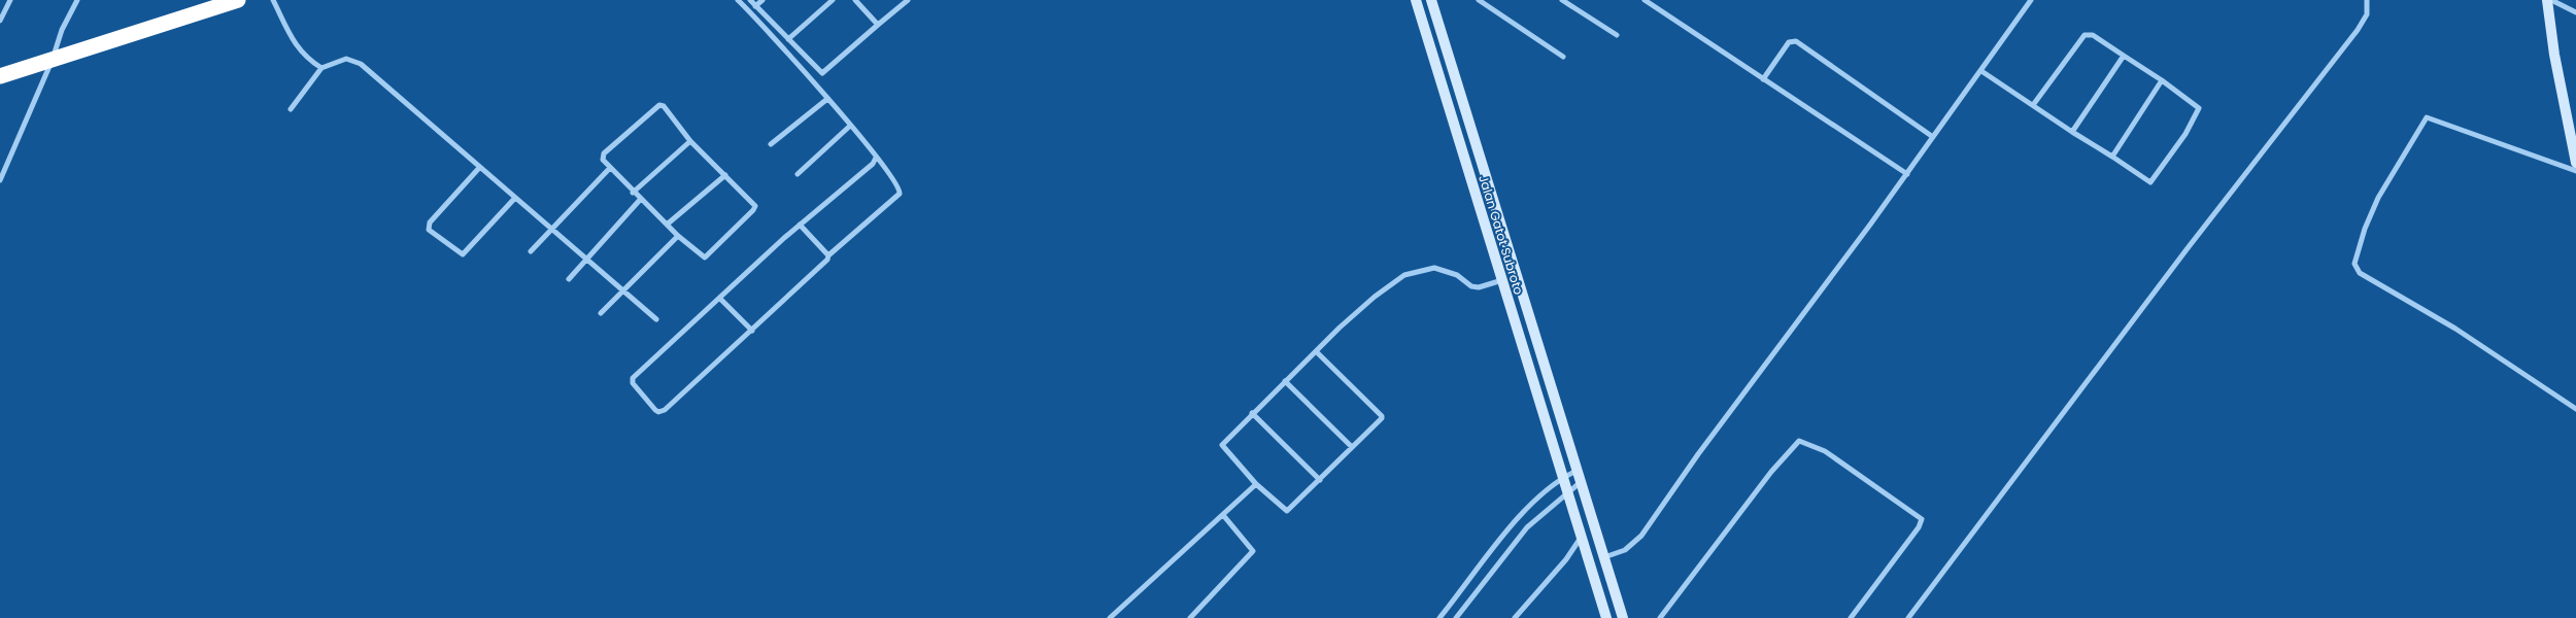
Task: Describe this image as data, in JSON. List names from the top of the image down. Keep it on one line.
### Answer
{"streets":{"street":["Jalan Gatot Subroto"]}}
